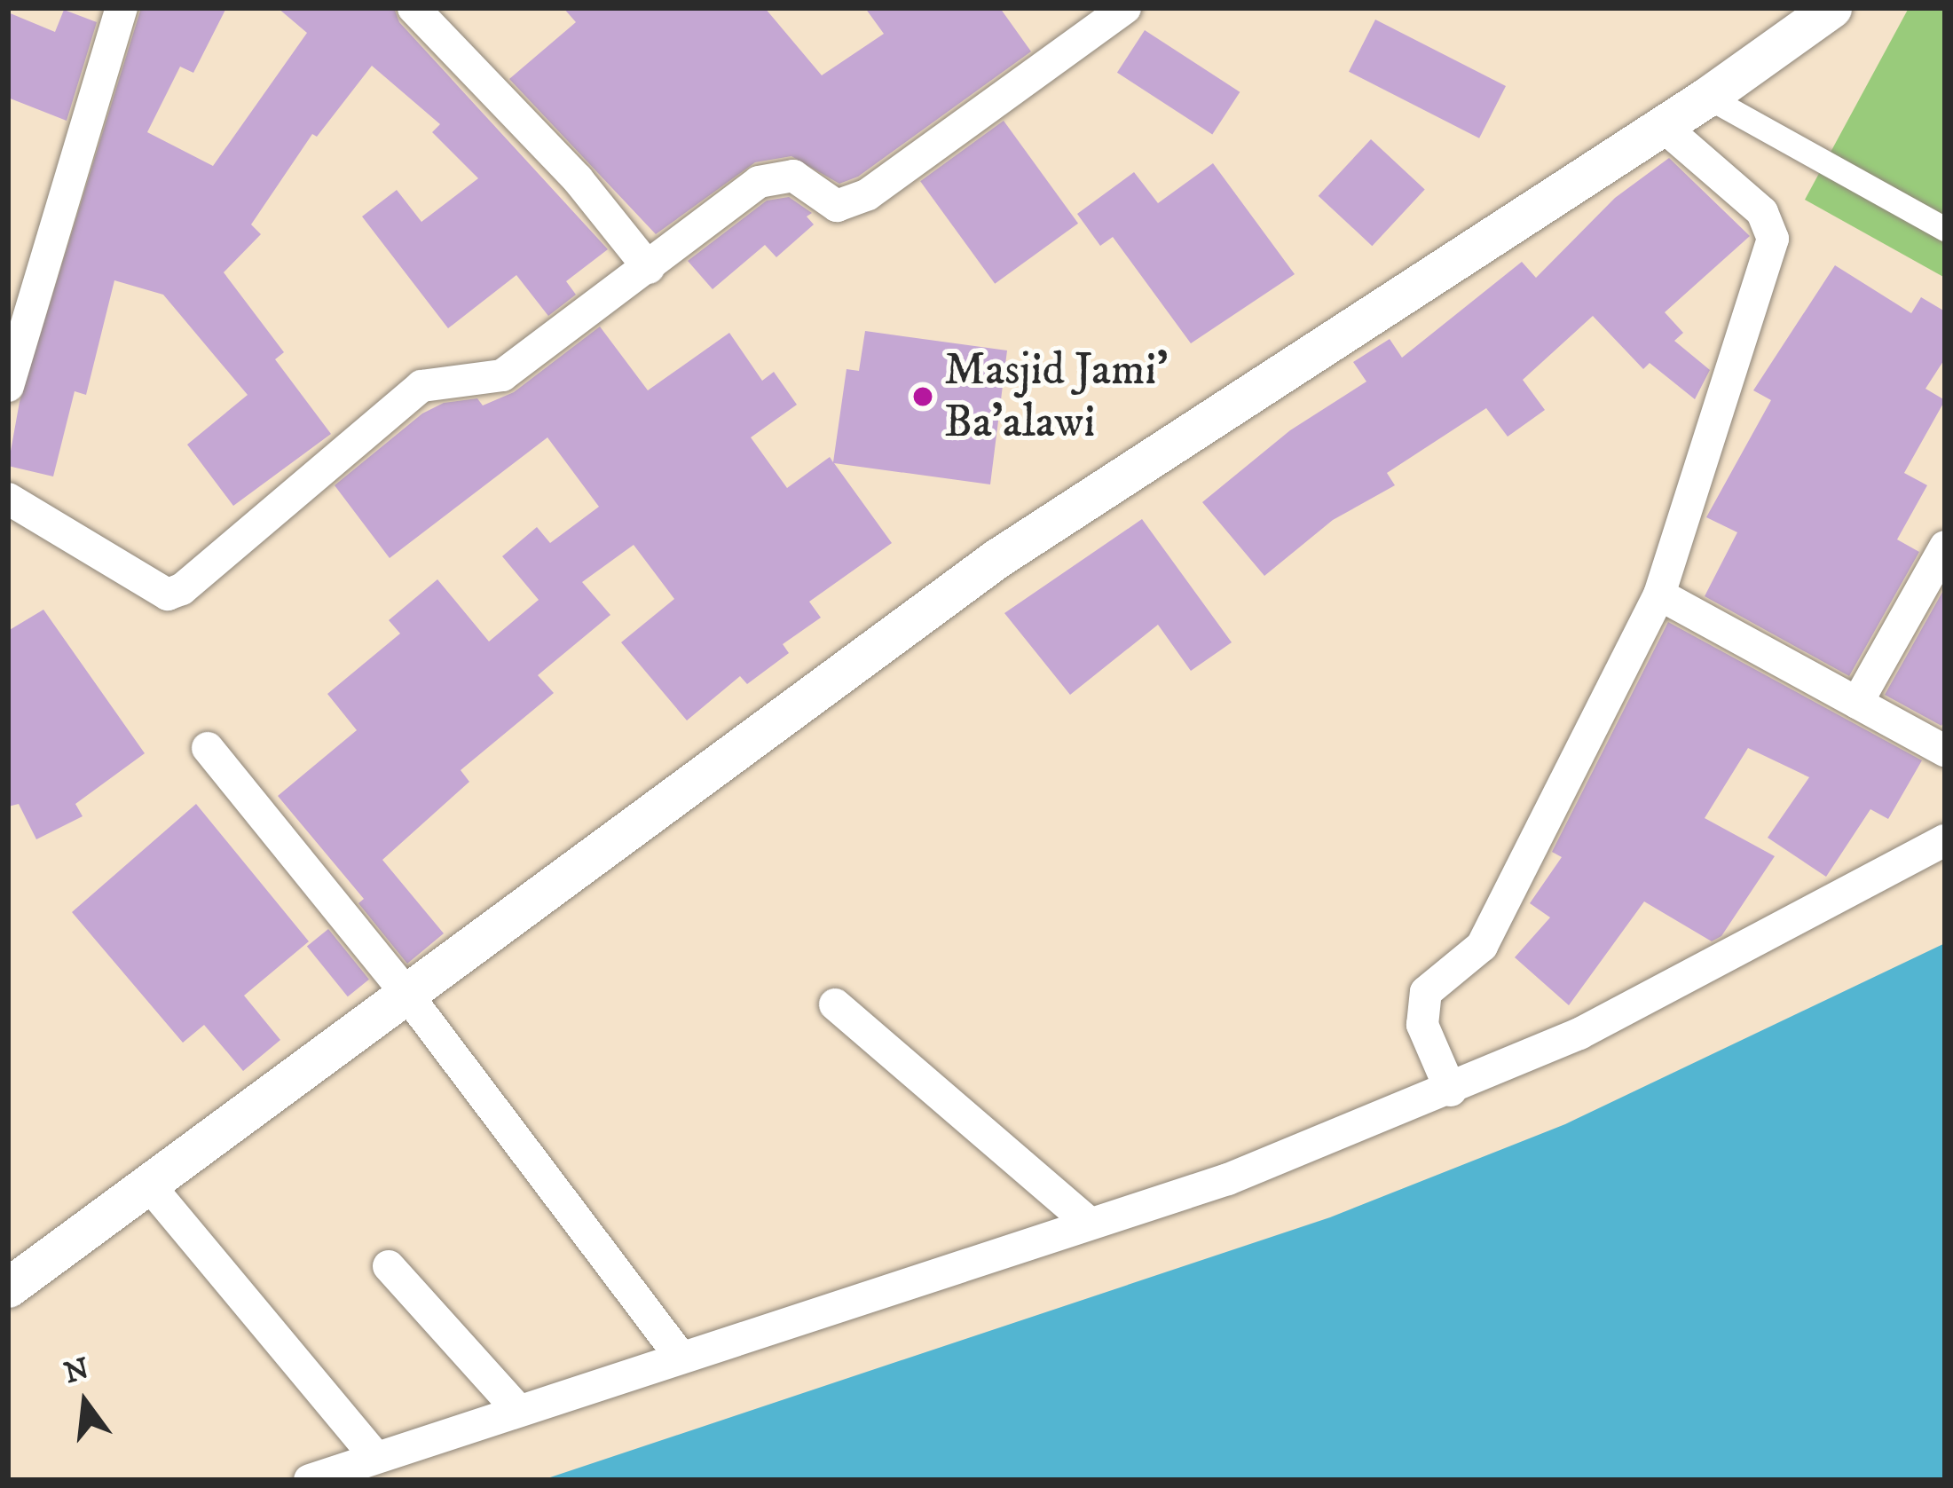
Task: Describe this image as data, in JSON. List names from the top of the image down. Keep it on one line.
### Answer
{"places":["Masjid Jami' Ba'alawi"],"north":"top"}
